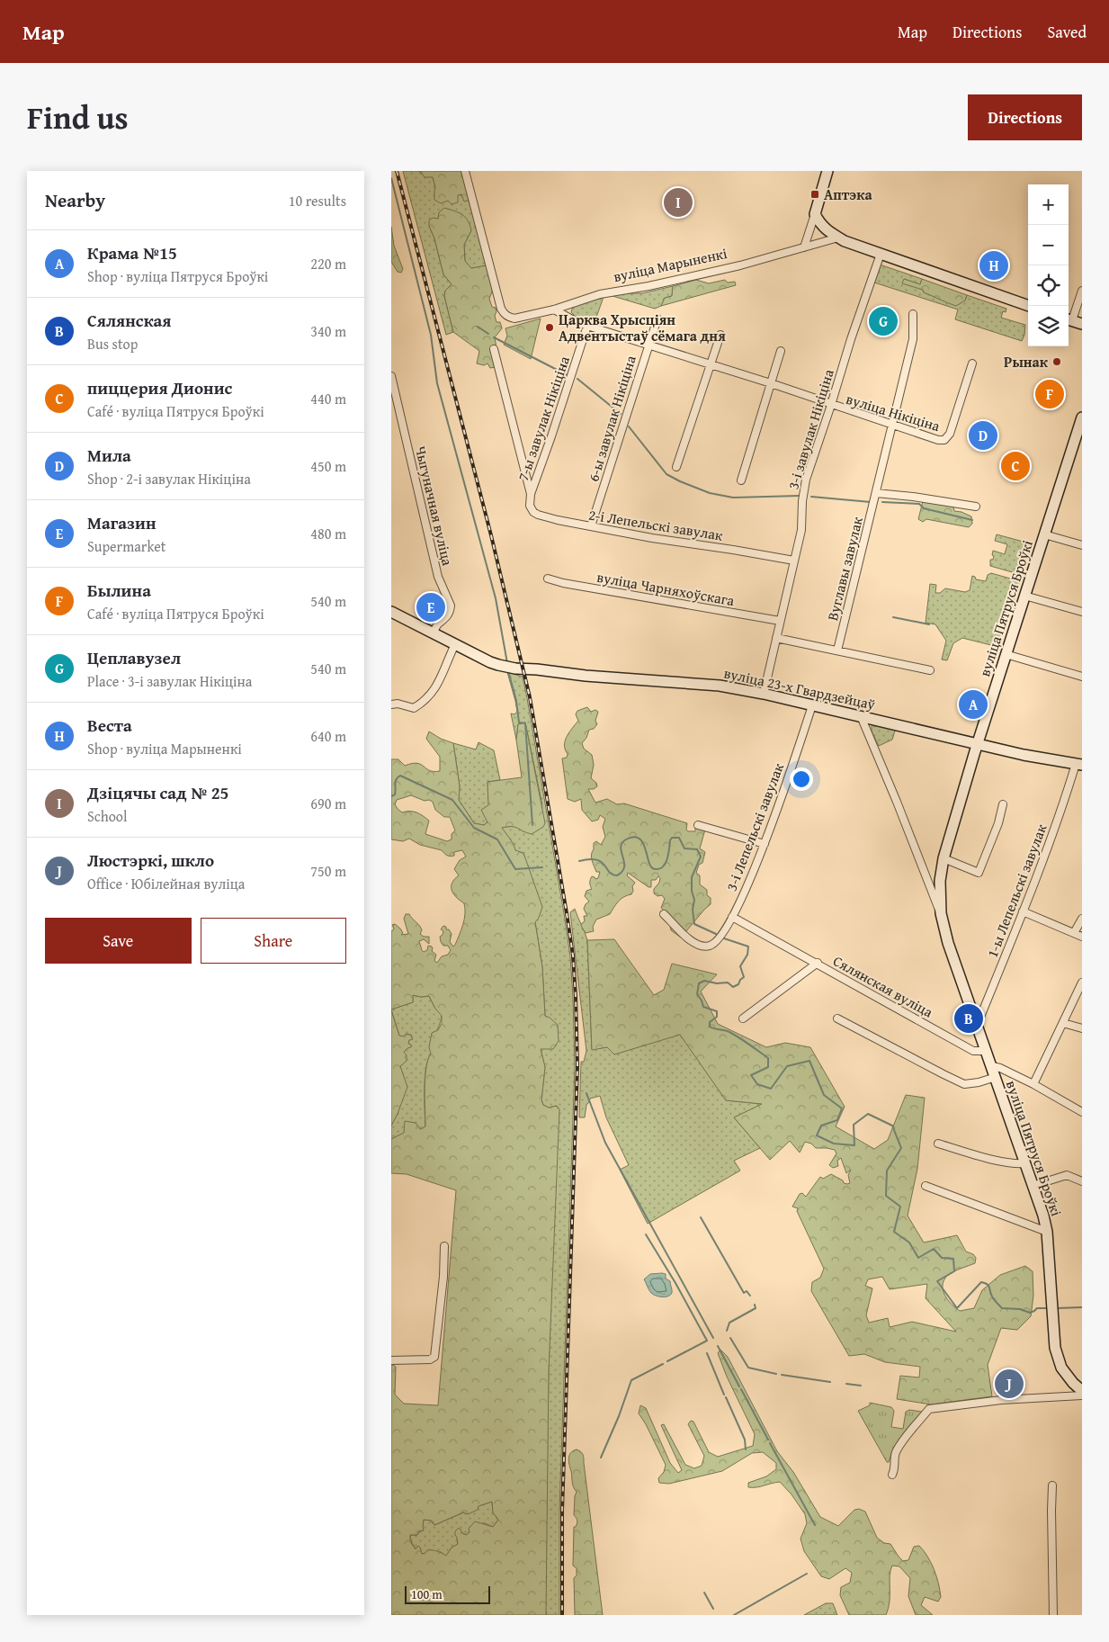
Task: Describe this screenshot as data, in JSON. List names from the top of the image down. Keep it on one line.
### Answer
{"streets":{"main road":["вуліца Пятруся Броўкі","вуліца 23-х Гвардзейцаў"],"street":["вуліца Марыненкі","вуліца Нікіціна","7-ы завулак Нікіціна","6-ы завулак Нікіціна","3-і завулак Нікіціна","Чыгуначная вуліца","2-і Лепельскі завулак","Вуглавы завулак","вуліца Чарняхоўскага","3-і Лепельскі завулак","1-ы Лепельскі завулак","Сялянская вуліца"]},"crossings":[["вуліца Марыненкі","вуліца Нікіціна"],["вуліца Нікіціна","7-ы завулак Нікіціна"],["вуліца Нікіціна","6-ы завулак Нікіціна"],["вуліца Нікіціна","3-і завулак Нікіціна"],["вуліца Нікіціна","Вуглавы завулак"],["7-ы завулак Нікіціна","2-і Лепельскі завулак"],["6-ы завулак Нікіціна","2-і Лепельскі завулак"],["3-і завулак Нікіціна","2-і Лепельскі завулак"],["3-і завулак Нікіціна","вуліца Чарняхоўскага"],["3-і завулак Нікіціна","вуліца 23-х Гвардзейцаў"],["Чыгуначная вуліца","вуліца 23-х Гвардзейцаў"],["вуліца Пятруся Броўкі","вуліца 23-х Гвардзейцаў"],["вуліца Пятруся Броўкі","1-ы Лепельскі завулак"],["вуліца Пятруся Броўкі","Сялянская вуліца"],["вуліца 23-х Гвардзейцаў","3-і Лепельскі завулак"],["вуліца 23-х Гвардзейцаў","1-ы Лепельскі завулак"],["3-і Лепельскі завулак","Сялянская вуліца"]],"places":{"transit":["Аптэка"],"other":["Царква Хрысціян Адвентыстаў сёмага дня","Рынак"]},"scale_bar":"100 m","page":{"header":"Map","nav":["Map","Directions","Saved"],"title":"Find us","buttons":["Directions",["Save","Share"]],"heading":["Nearby","10 results"],"map_buttons":["+","−"],"pins":["I","H","G","F","D","C","E","A","B","J"],"list":[{"mark":"A","name":"Крама №15","note":"Shop · вуліца Пятруся Броўкі","value":"220 m"},{"mark":"B","name":"Сялянская","note":"Bus stop","value":"340 m"},{"mark":"C","name":"пиццерия Дионис","note":"Café · вуліца Пятруся Броўкі","value":"440 m"},{"mark":"D","name":"Мила","note":"Shop · 2-і завулак Нікіціна","value":"450 m"},{"mark":"E","name":"Магазин","note":"Supermarket","value":"480 m"},{"mark":"F","name":"Былина","note":"Café · вуліца Пятруся Броўкі","value":"540 m"},{"mark":"G","name":"Цеплавузел","note":"Place · 3-і завулак Нікіціна","value":"540 m"},{"mark":"H","name":"Веста","note":"Shop · вуліца Марыненкі","value":"640 m"},{"mark":"I","name":"Дзіцячы сад № 25","note":"School","value":"690 m"},{"mark":"J","name":"Люстэркі, шкло","note":"Office · Юбілейная вуліца","value":"750 m"}],"scale":"100 m"}}
